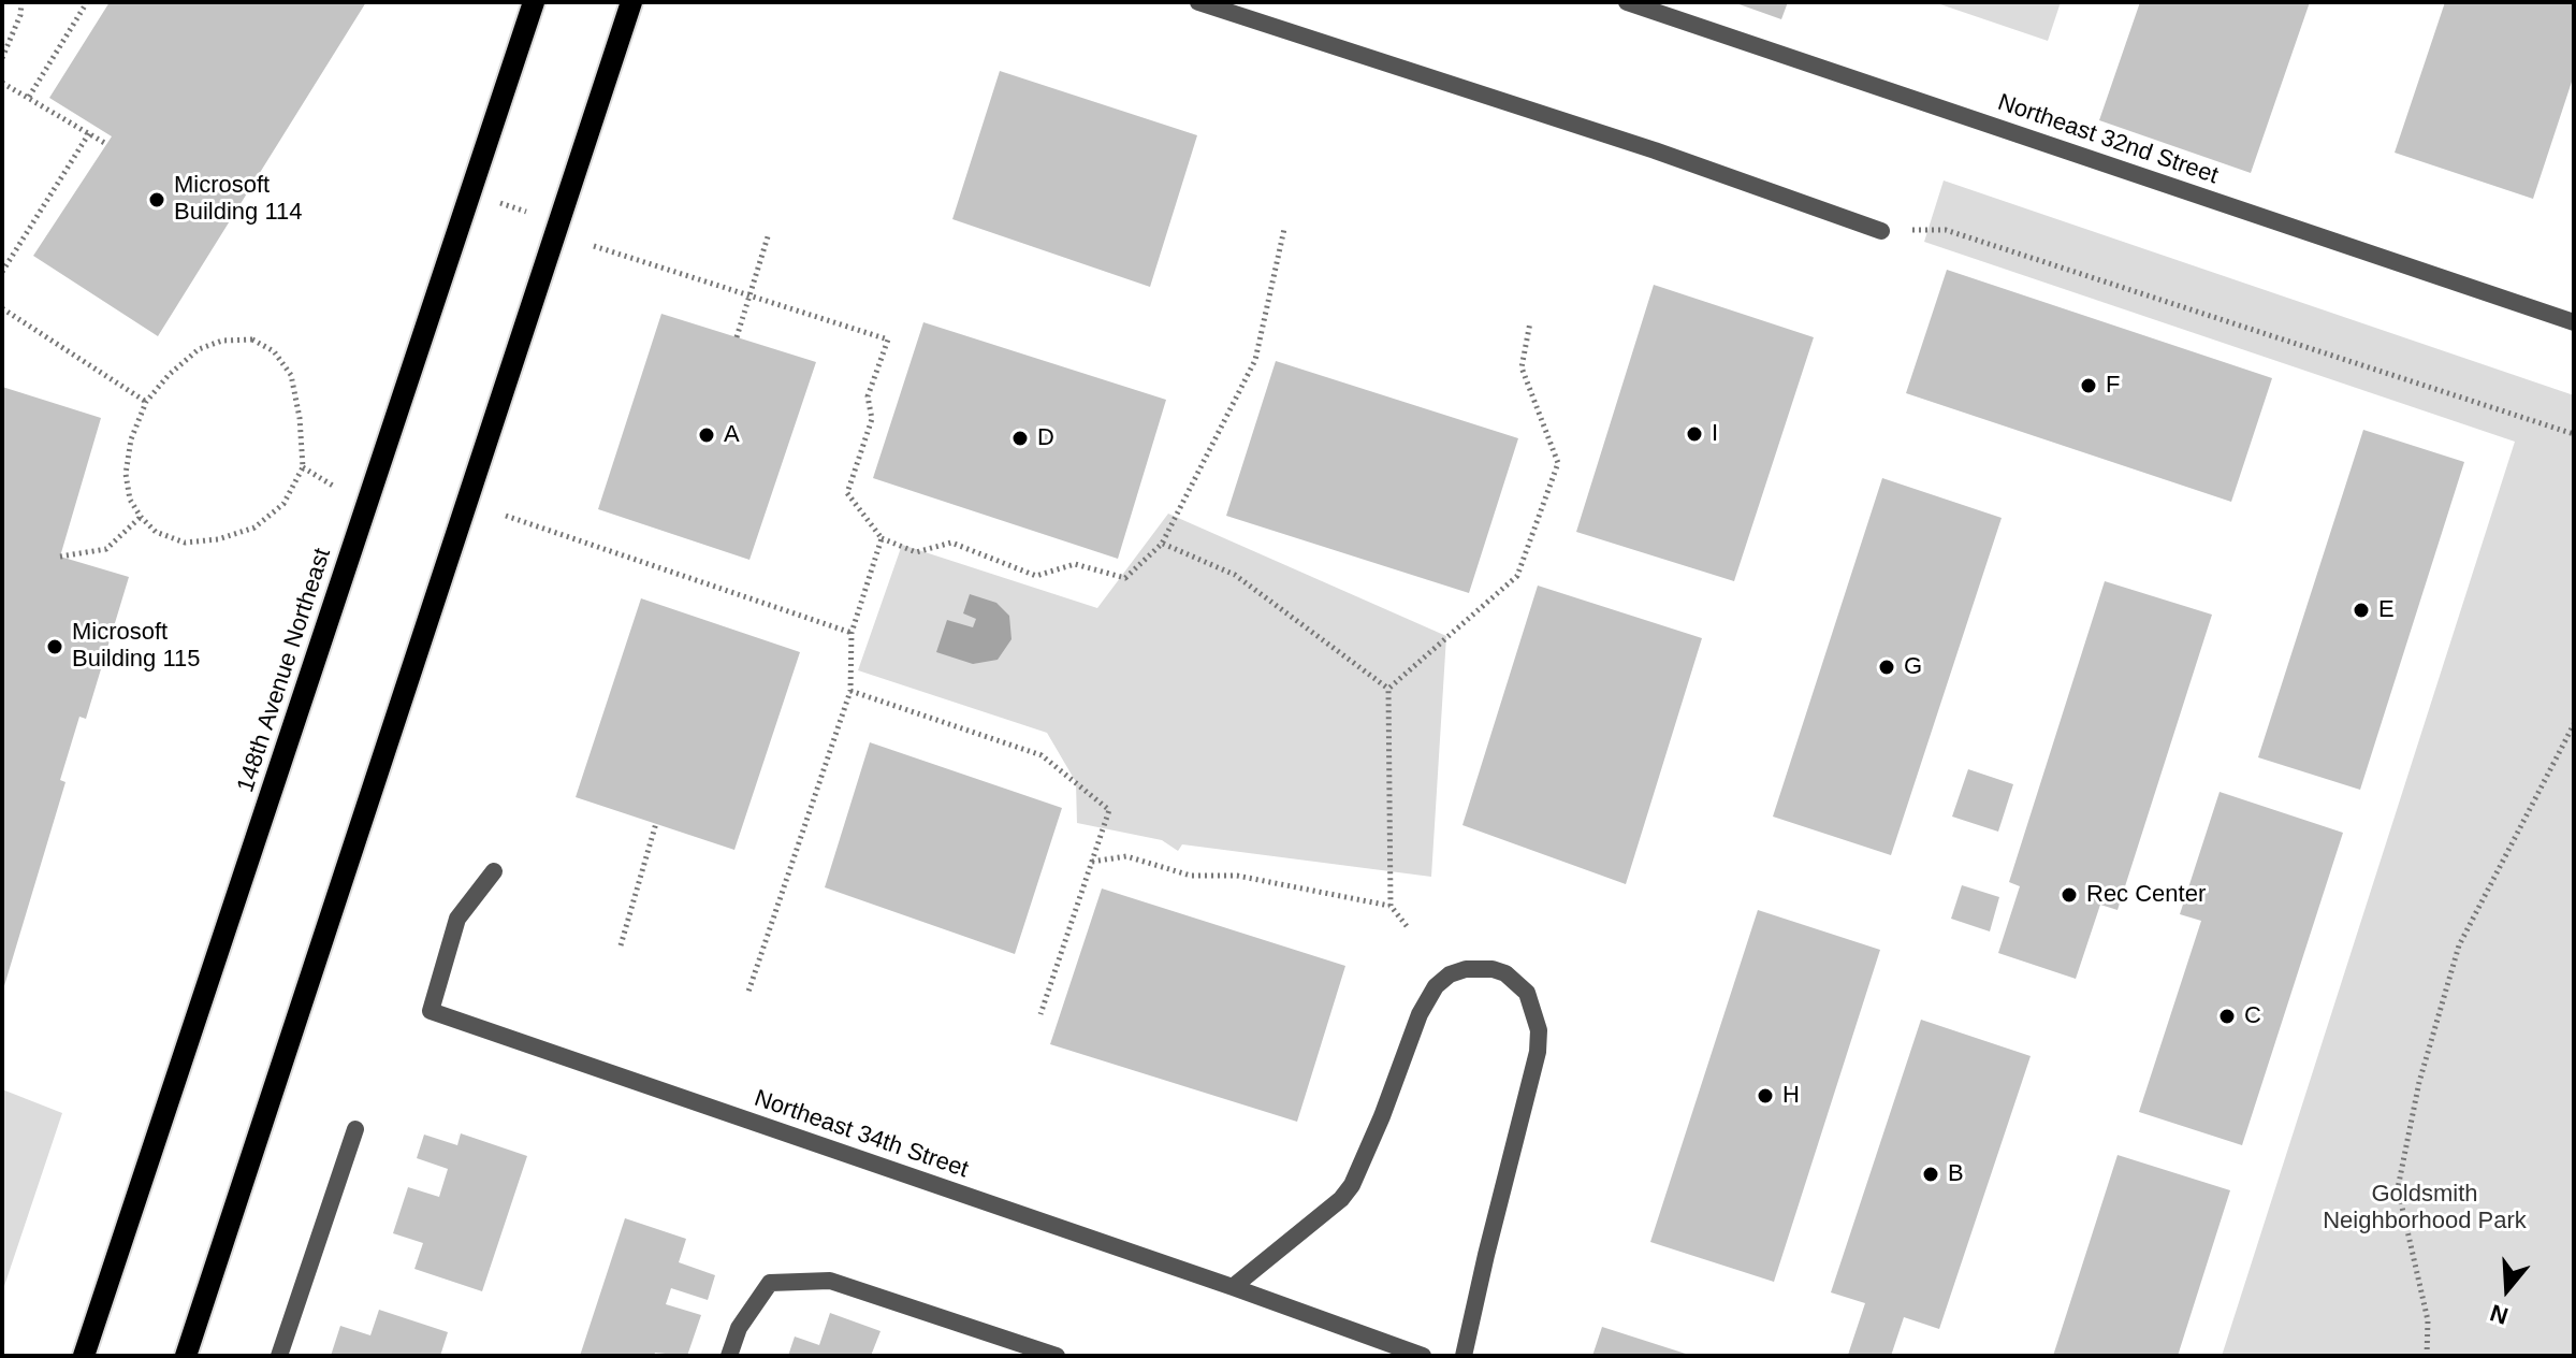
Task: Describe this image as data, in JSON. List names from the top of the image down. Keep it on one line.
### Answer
{"streets":{"main road":["148th Avenue Northeast"],"street":["Northeast 32nd Street","Northeast 34th Street"]},"parks":["Goldsmith Neighborhood Park"],"places":["Microsoft Building 114","F","I","A","D","E","Microsoft Building 115","G","Rec Center","C","H","B"],"north":"bottom"}
